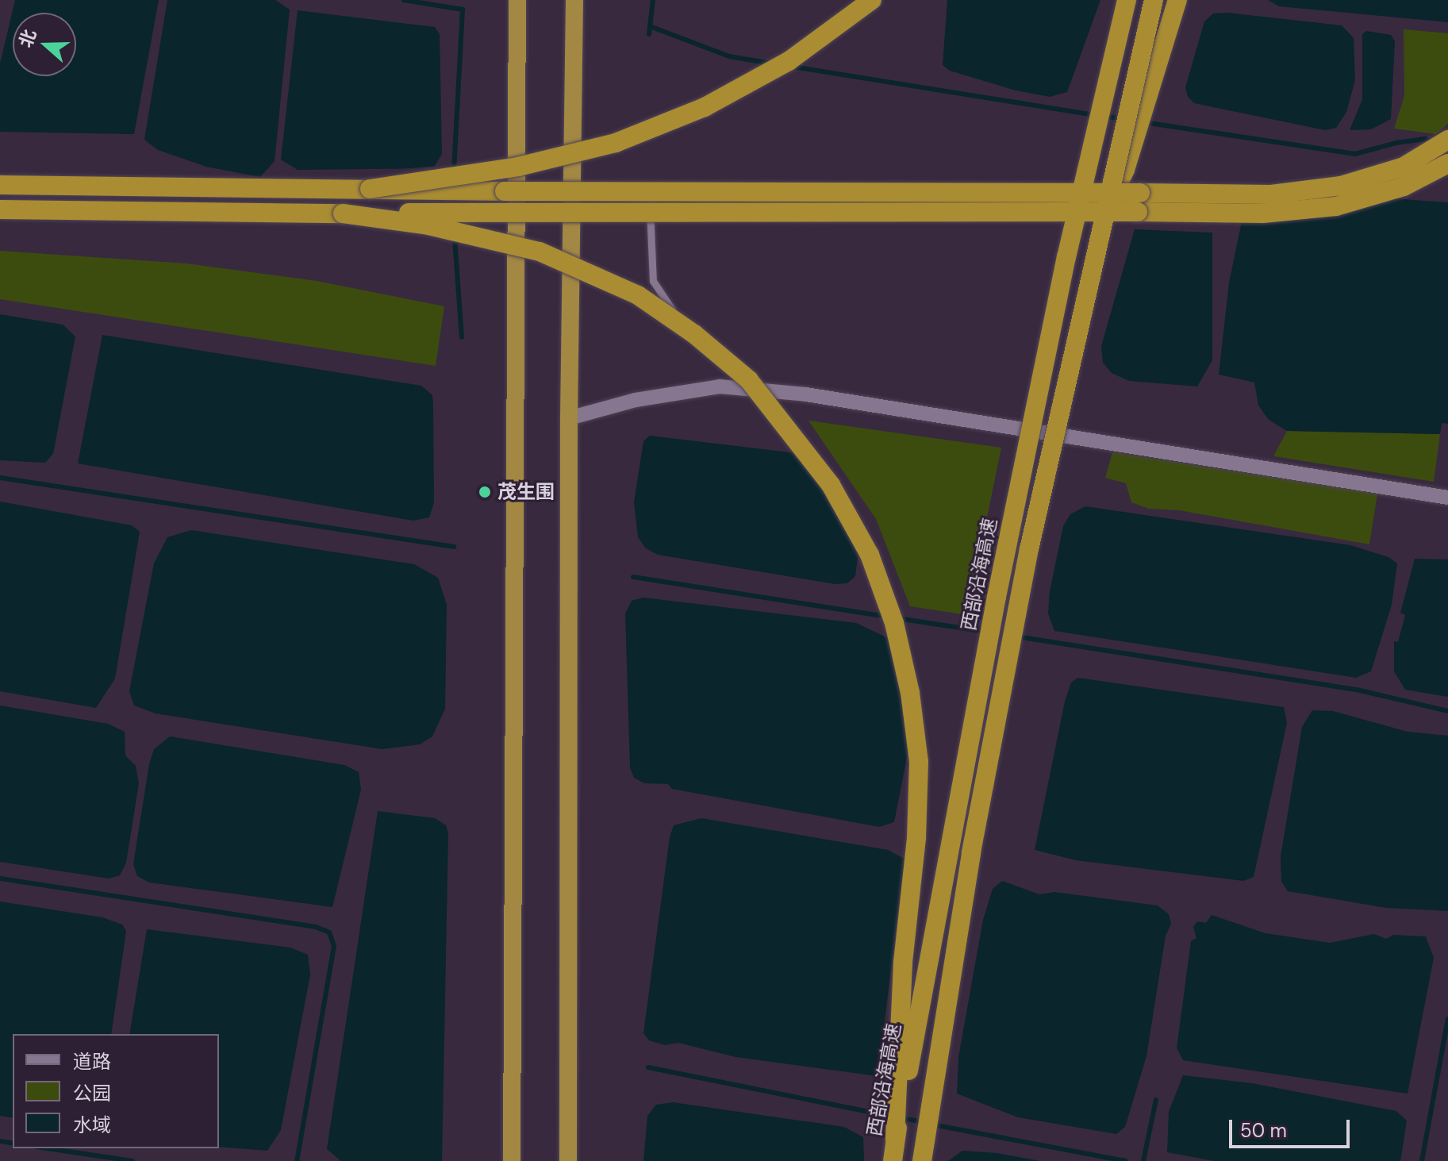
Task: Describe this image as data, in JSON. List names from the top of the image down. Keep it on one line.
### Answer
{"streets":{"highway":["西部沿海高速"]},"places":["茂生围"],"legend":["道路","公园","水域"],"scale_bar":"50 m","north":"left"}
